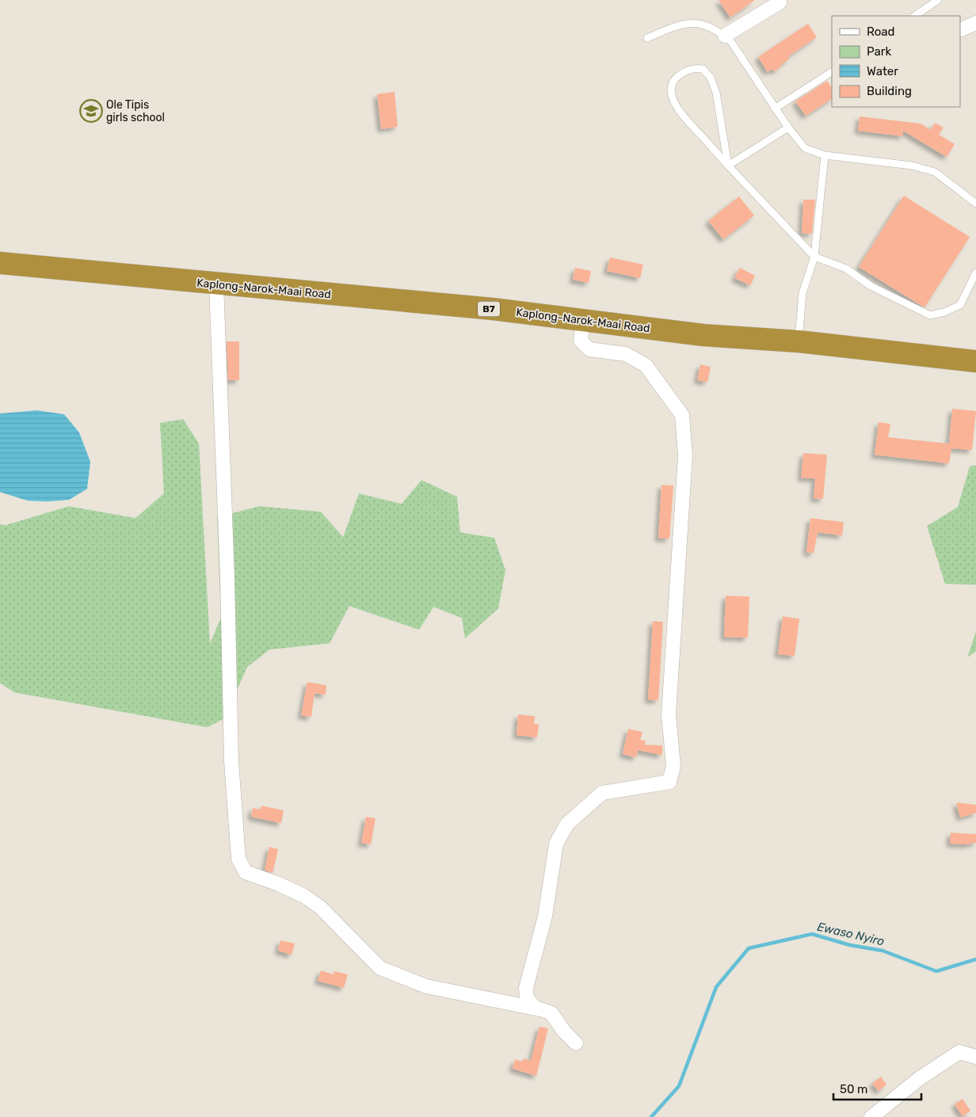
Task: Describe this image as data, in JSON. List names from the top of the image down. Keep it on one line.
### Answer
{"streets":{"highway":["Kaplong-Narok-Maai Road","B7"]},"water":["Ewaso Nyiro"],"places":{"school or university":["Ole Tipis girls school"]},"legend":["Road","Park","Water","Building"],"scale_bar":"50 m"}
